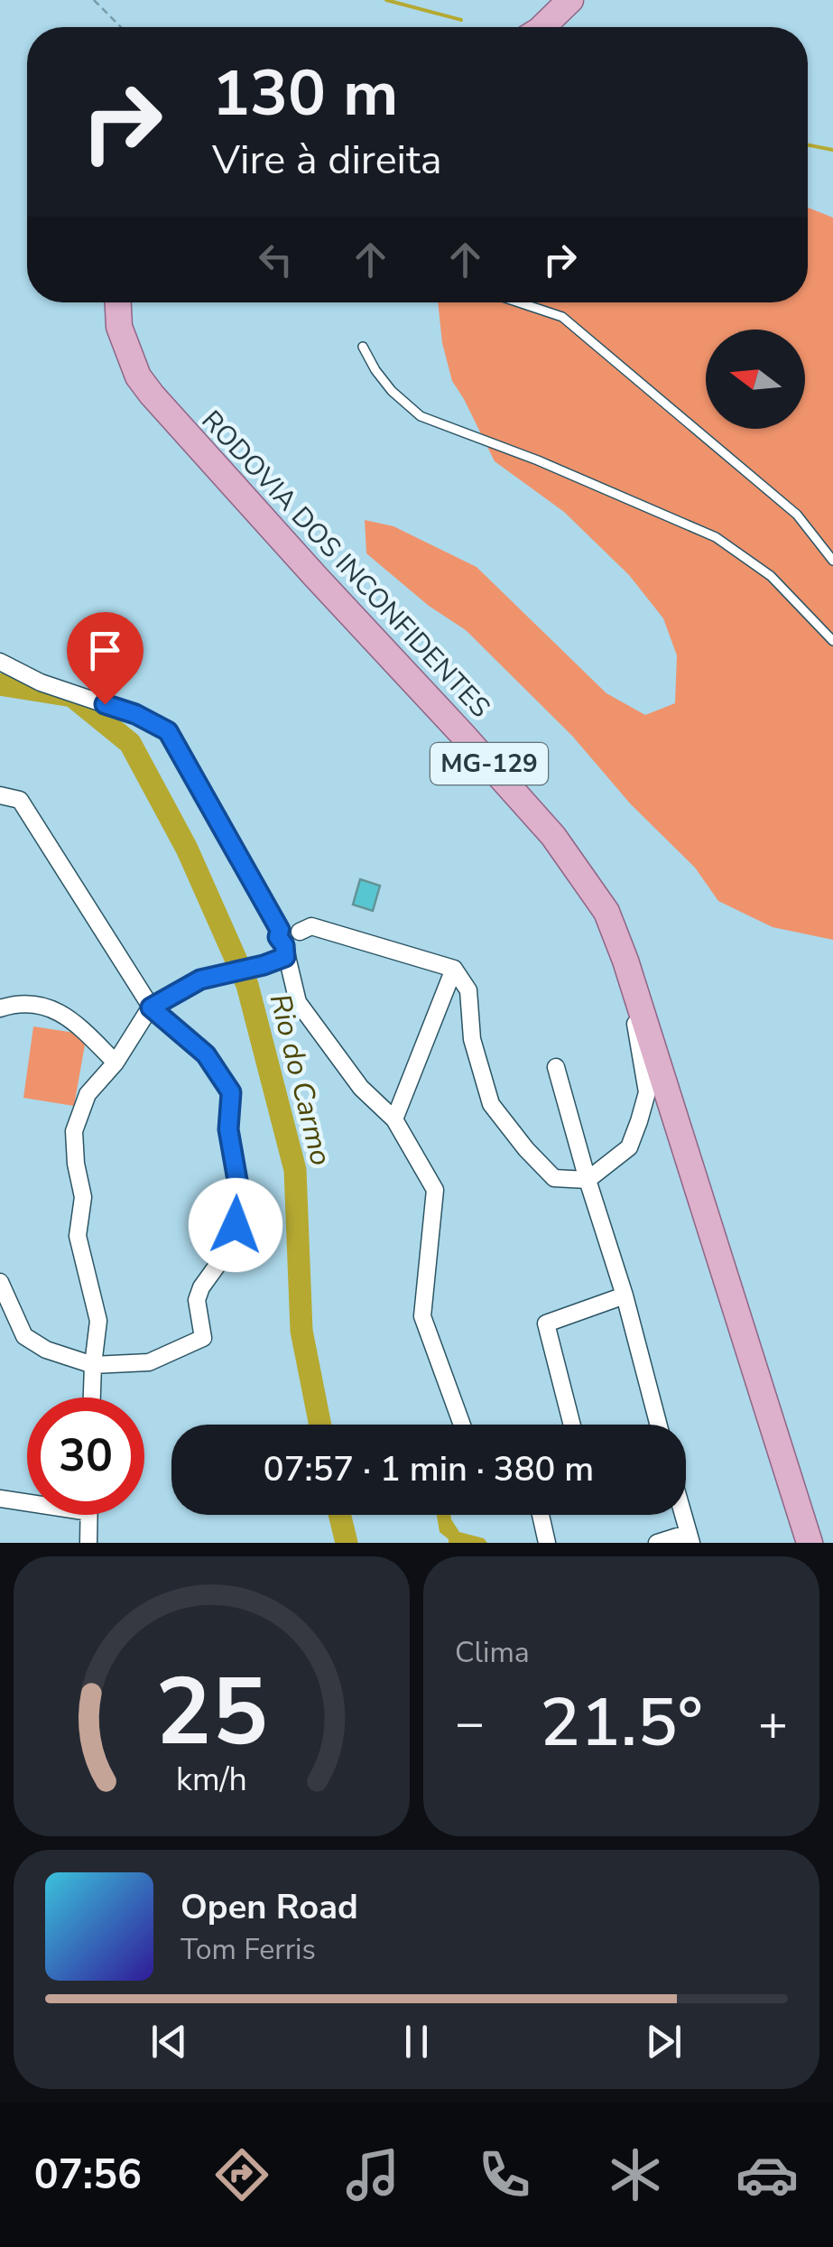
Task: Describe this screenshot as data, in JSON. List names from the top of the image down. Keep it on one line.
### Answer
{"streets":{"main road":["RODOVIA DOS INCONFIDENTES","MG-129"]},"water":["Rio do Carmo"],"north":"left","page":{"turn":["130 m","Vire à direita"],"limit":"30","trip":"07:57 · 1 min · 380 m","tile":"Clima","heat":["−","21.5°","+"],"song":["Open Road","Tom Ferris"],"tabs":"07:56","gauge":["25","km/h"]}}
